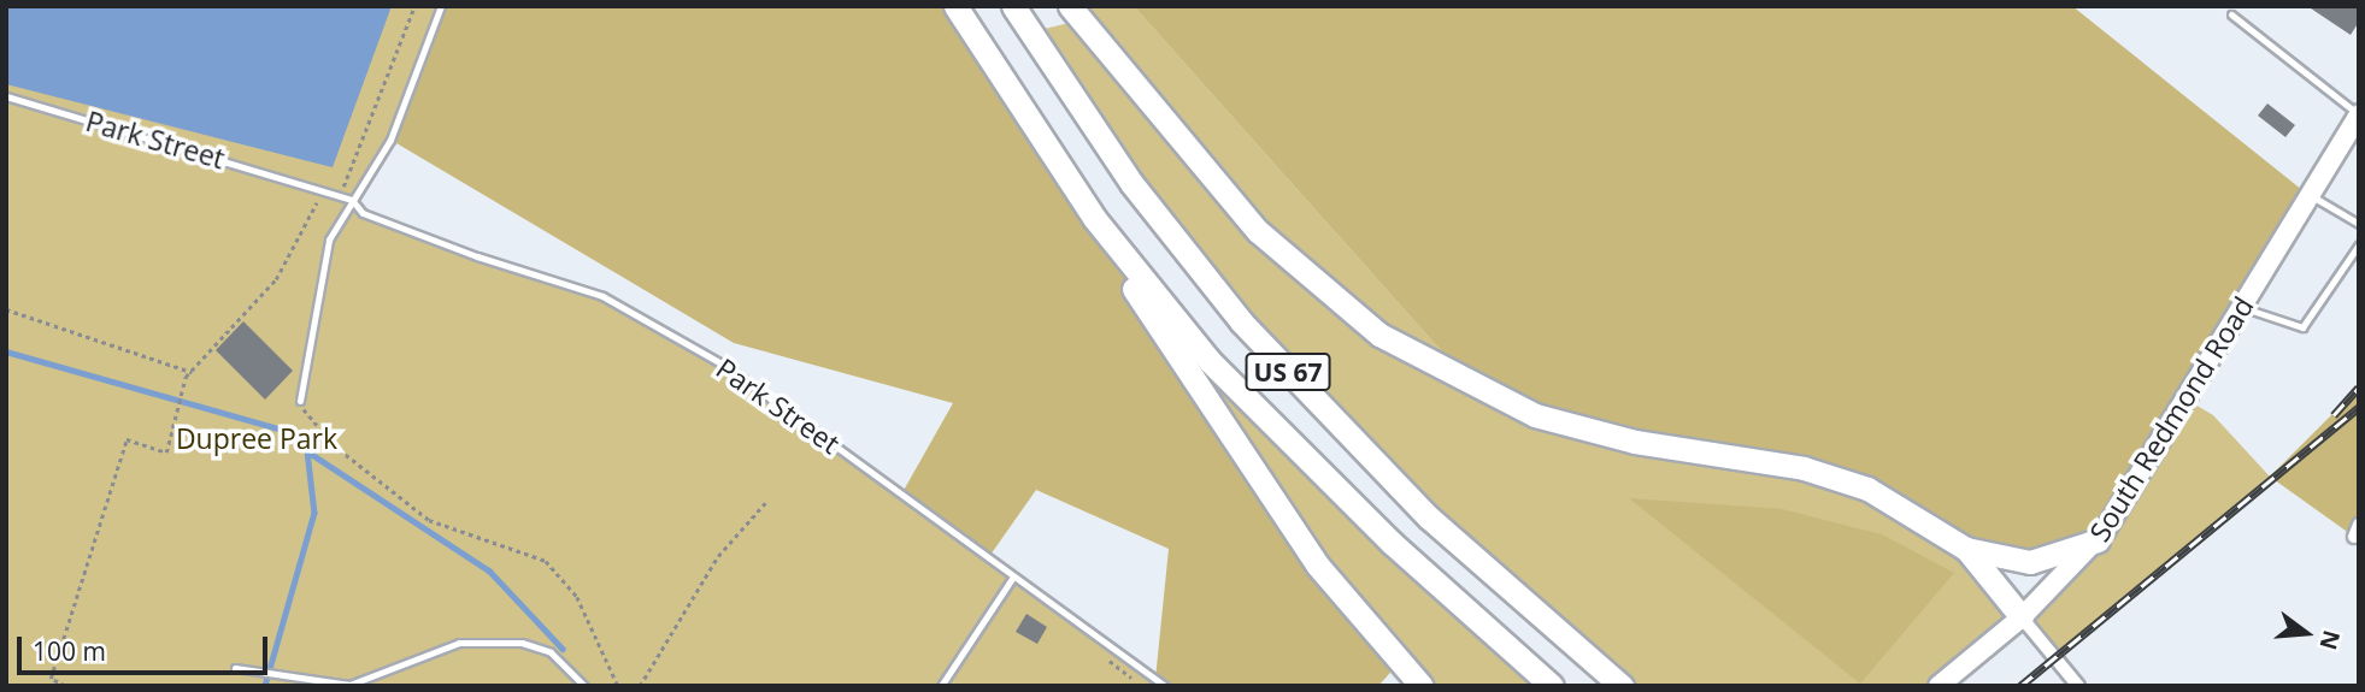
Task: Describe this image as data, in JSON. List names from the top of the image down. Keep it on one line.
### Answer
{"streets":{"highway":["US 67"],"street":["South Redmond Road"],"lane":["Park Street"]},"parks":["Dupree Park"],"scale_bar":"100 m","north":"right"}
